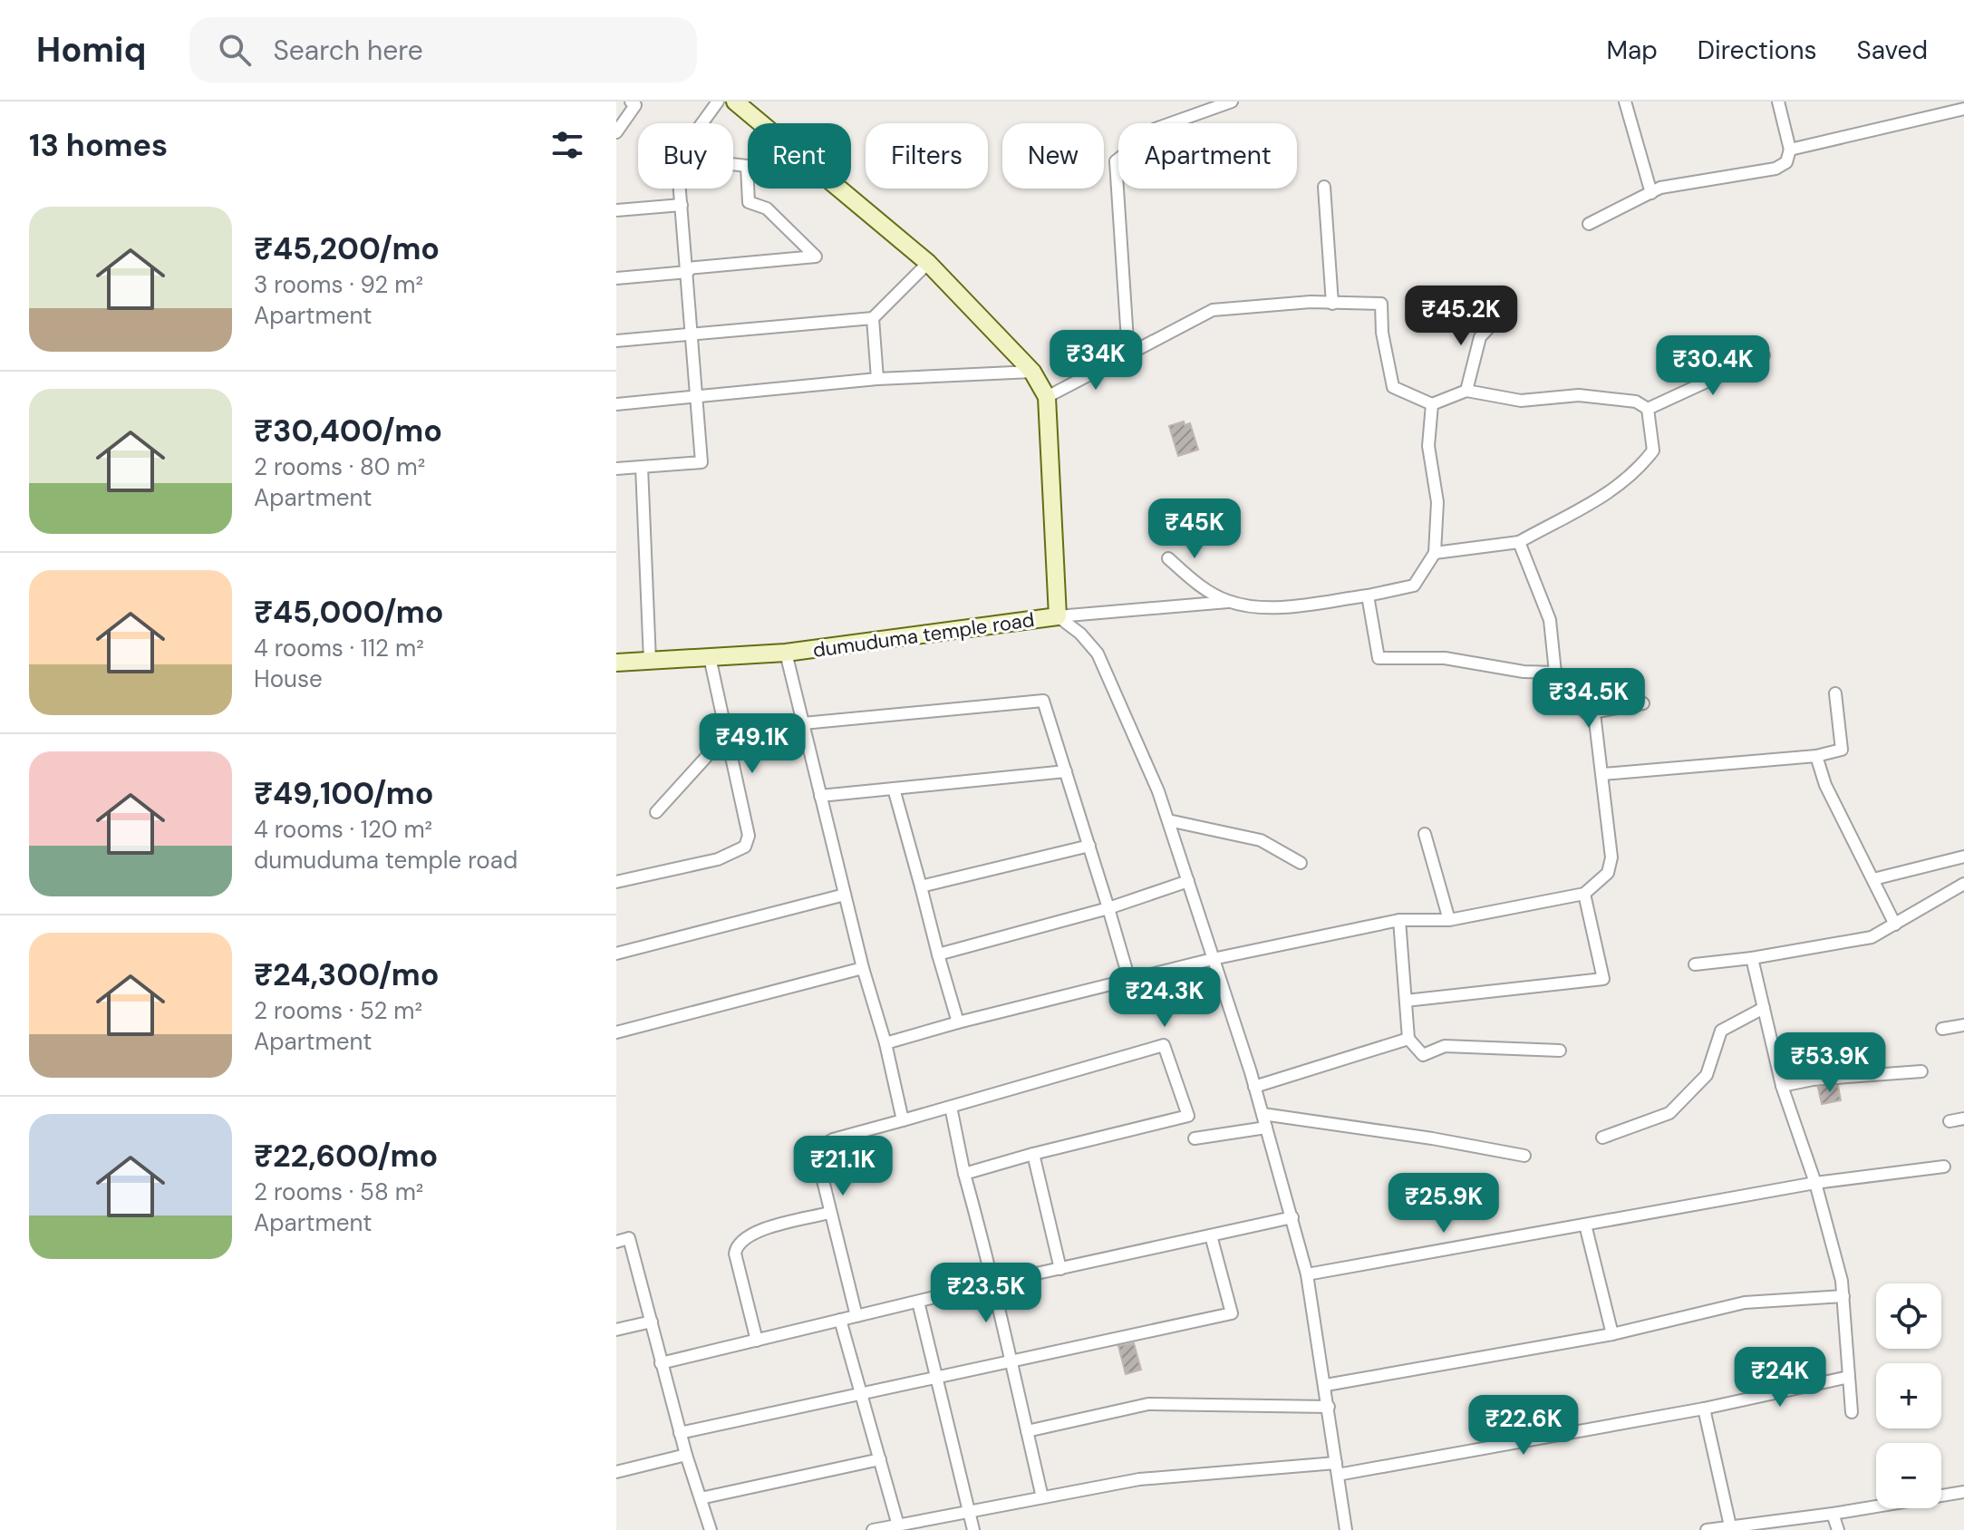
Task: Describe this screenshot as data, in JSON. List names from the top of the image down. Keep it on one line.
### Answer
{"streets":{"street":["dumuduma temple road"]},"page":{"header":"Homiq","search":"Search here","nav":["Map","Directions","Saved"],"heading":"13 homes","chip":["Buy","Rent","Filters","New","Apartment"],"list":[{"name":"₹45,200/mo","note":"3 rooms · 92 m² · Apartment"},{"name":"₹30,400/mo","note":"2 rooms · 80 m² · Apartment"},{"name":"₹45,000/mo","note":"4 rooms · 112 m² · House"},{"name":"₹49,100/mo","note":"4 rooms · 120 m² · dumuduma temple road"},{"name":"₹24,300/mo","note":"2 rooms · 52 m² · Apartment"},{"name":"₹22,600/mo","note":"2 rooms · 58 m² · Apartment"}],"price":["₹45.2K","₹34K","₹30.4K","₹45K","₹34.5K","₹49.1K","₹24.3K","₹53.9K","₹21.1K","₹25.9K","₹23.5K","₹24K","₹22.6K"],"map_buttons":["+","−"]}}
